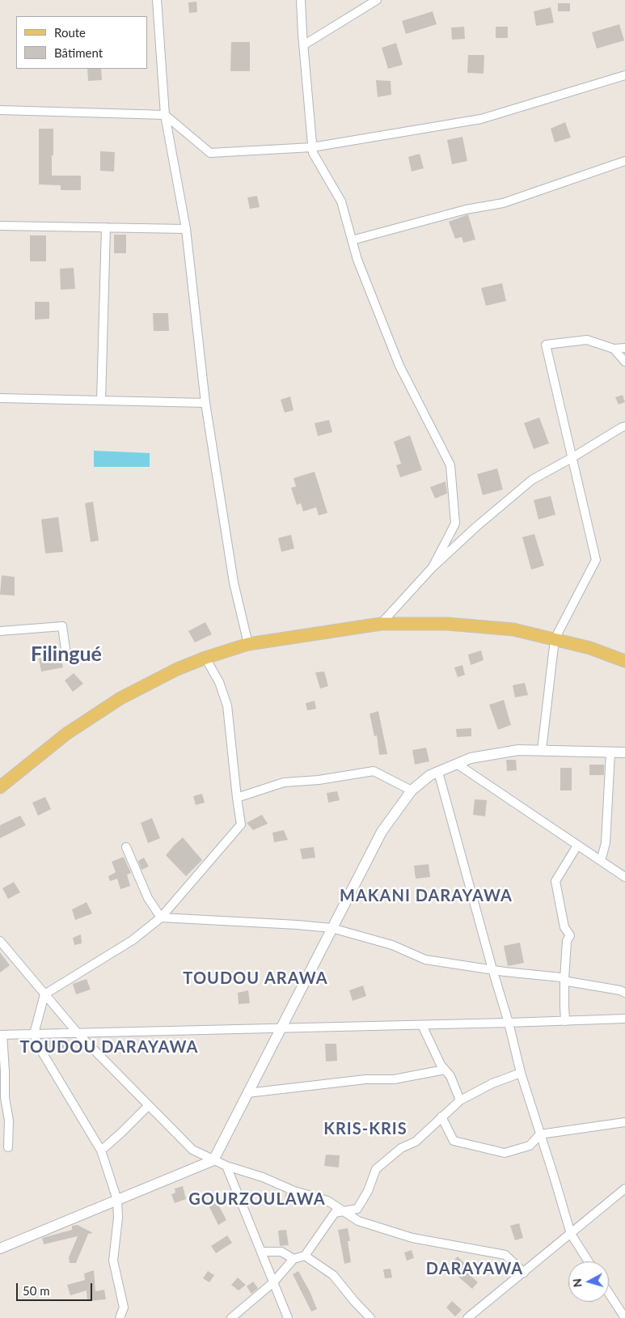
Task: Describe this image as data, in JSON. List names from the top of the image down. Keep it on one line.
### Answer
{"districts":["Filingué","MAKANI DARAYAWA","TOUDOU ARAWA","TOUDOU DARAYAWA","KRIS-KRIS","GOURZOULAWA","DARAYAWA"],"legend":["Route","Bâtiment"],"scale_bar":"50 m","north":"left"}
